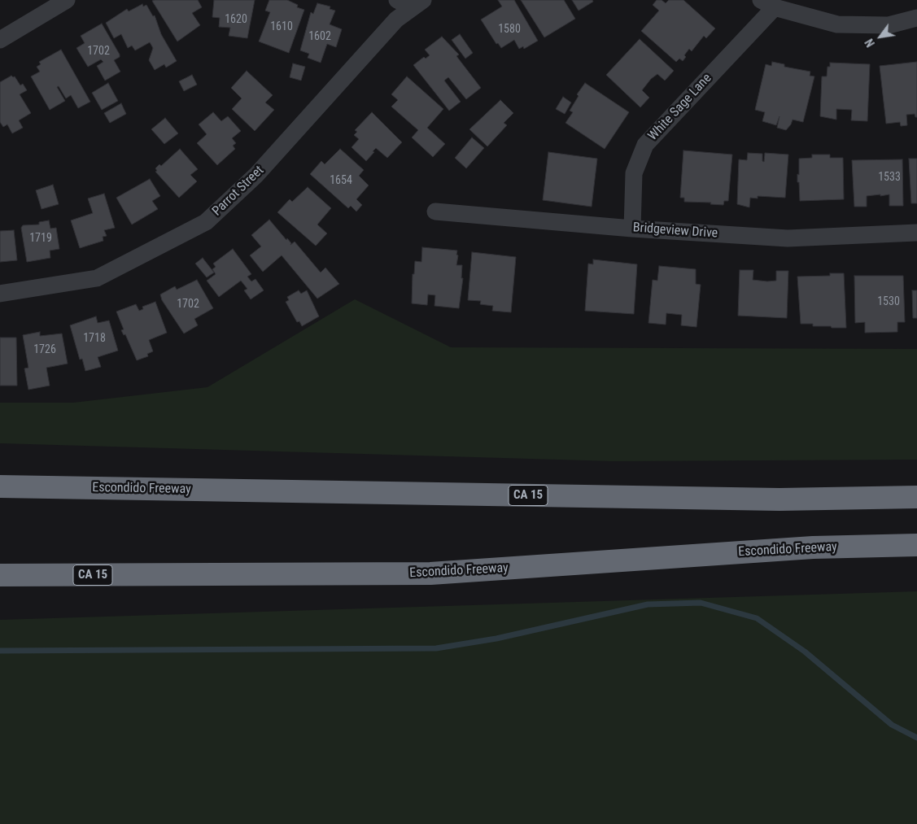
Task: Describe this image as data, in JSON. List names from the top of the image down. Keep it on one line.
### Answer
{"streets":{"highway":["Escondido Freeway","CA 15"],"street":["White Sage Lane","Parrot Street","Bridgeview Drive"]},"crossings":[["White Sage Lane","Bridgeview Drive"]],"house_numbers":["1620","1610","1580","1602","1702","1533","1654","1719","1530","1702","1718","1726"],"north":"bottom left"}
